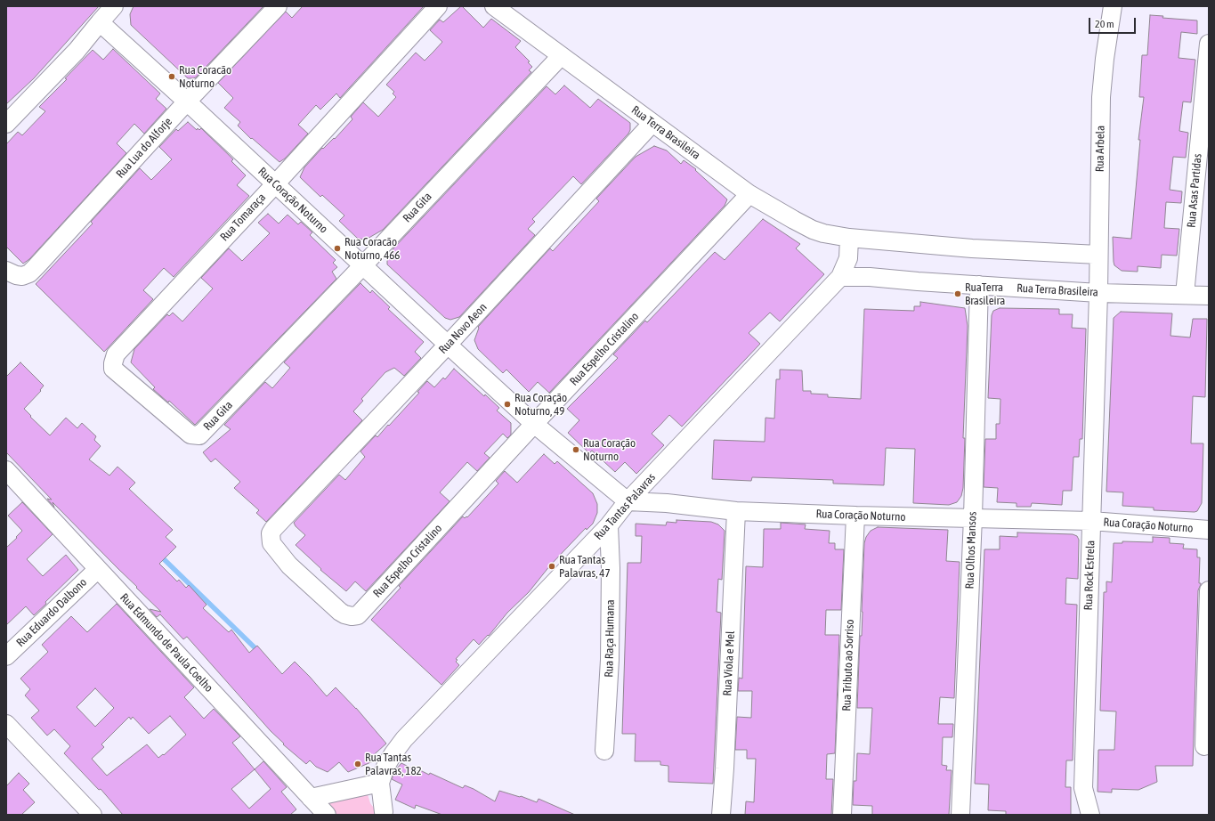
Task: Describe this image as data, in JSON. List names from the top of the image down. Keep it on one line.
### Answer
{"streets":{"street":["Rua Terra Brasileira","Rua Lua do Alforje","Rua Arbela","Rua Asas Partidas","Rua Coração Noturno","Rua Gita","Rua Tomaraça","Rua Novo Aeon","Rua Espelho Cristalino","Rua Tantas Palavras","Rua Olhos Mansos","Rua Rock Estrela","Rua Eduardo Dalbono","Rua Raça Humana","Rua Edmundo de Paula Coelho","Rua Viola e Mel","Rua Tributo ao Sorriso"]},"crossings":[["Rua Terra Brasileira","Rua Arbela"],["Rua Terra Brasileira","Rua Asas Partidas"],["Rua Terra Brasileira","Rua Gita"],["Rua Terra Brasileira","Rua Novo Aeon"],["Rua Terra Brasileira","Rua Espelho Cristalino"],["Rua Terra Brasileira","Rua Tantas Palavras"],["Rua Terra Brasileira","Rua Olhos Mansos"],["Rua Terra Brasileira","Rua Rock Estrela"],["Rua Lua do Alforje","Rua Coração Noturno"],["Rua Arbela","Rua Rock Estrela"],["Rua Coração Noturno","Rua Gita"],["Rua Coração Noturno","Rua Tomaraça"],["Rua Coração Noturno","Rua Novo Aeon"],["Rua Coração Noturno","Rua Espelho Cristalino"],["Rua Coração Noturno","Rua Tantas Palavras"],["Rua Coração Noturno","Rua Olhos Mansos"],["Rua Coração Noturno","Rua Rock Estrela"],["Rua Coração Noturno","Rua Viola e Mel"],["Rua Coração Noturno","Rua Tributo ao Sorriso"],["Rua Gita","Rua Tomaraça"],["Rua Novo Aeon","Rua Espelho Cristalino"],["Rua Tantas Palavras","Rua Raça Humana"],["Rua Eduardo Dalbono","Rua Edmundo de Paula Coelho"]],"places":["Rua Coracão Noturno","Rua Coracão Noturno, 466","RuaTerra Brasileira","Rua Coração Noturno, 49","Rua Coração Noturno","Rua Tantas Palavras, 47","Rua Tantas Palavras, 182"],"scale_bar":"20 m"}
